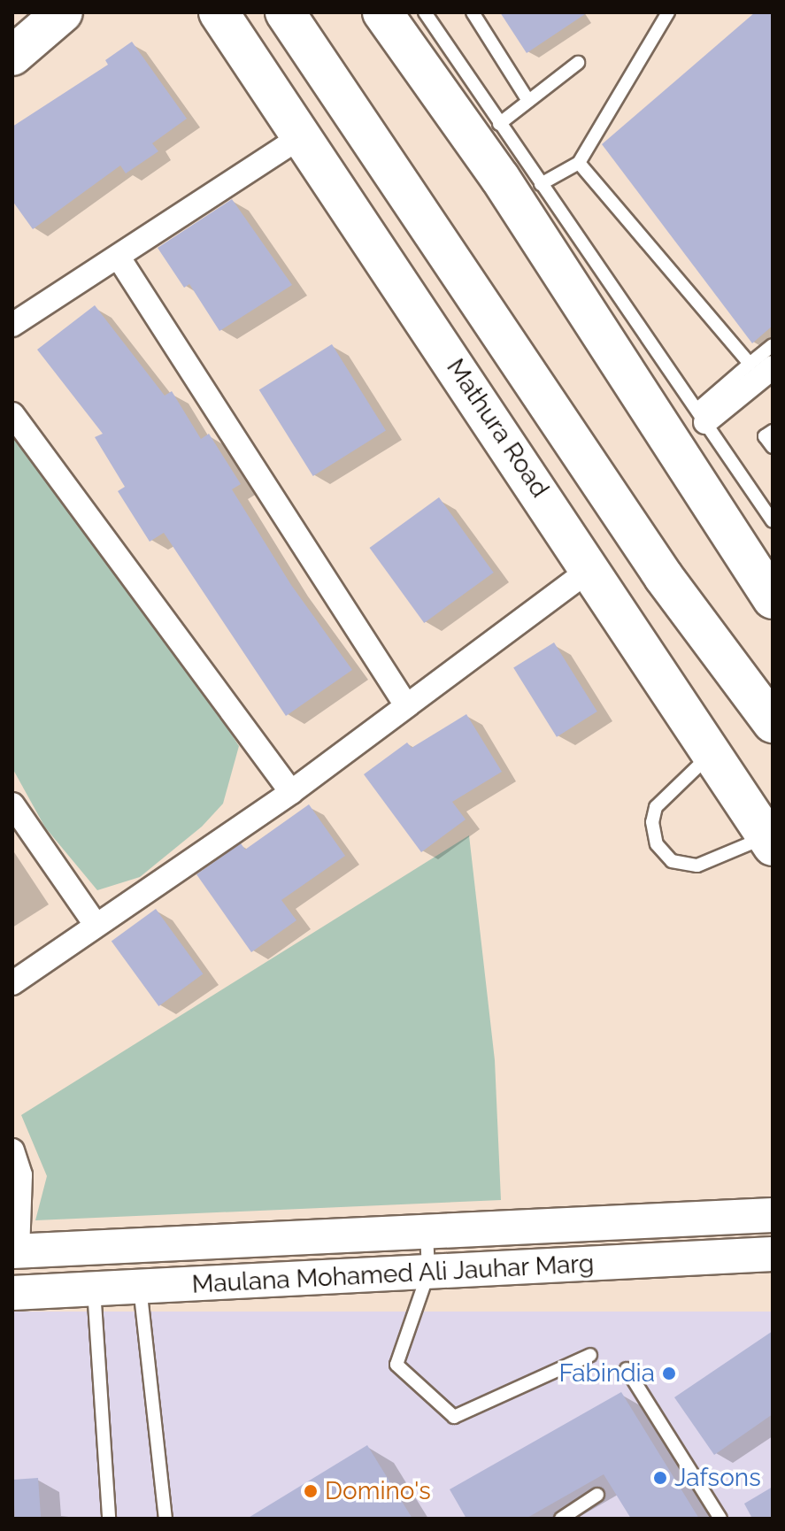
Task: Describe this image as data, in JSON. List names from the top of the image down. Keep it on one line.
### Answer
{"streets":{"highway":["Mathura Road"],"main road":["Maulana Mohamed Ali Jauhar Marg"]},"places":["Fabindia","Jafsons","Domino's"]}
